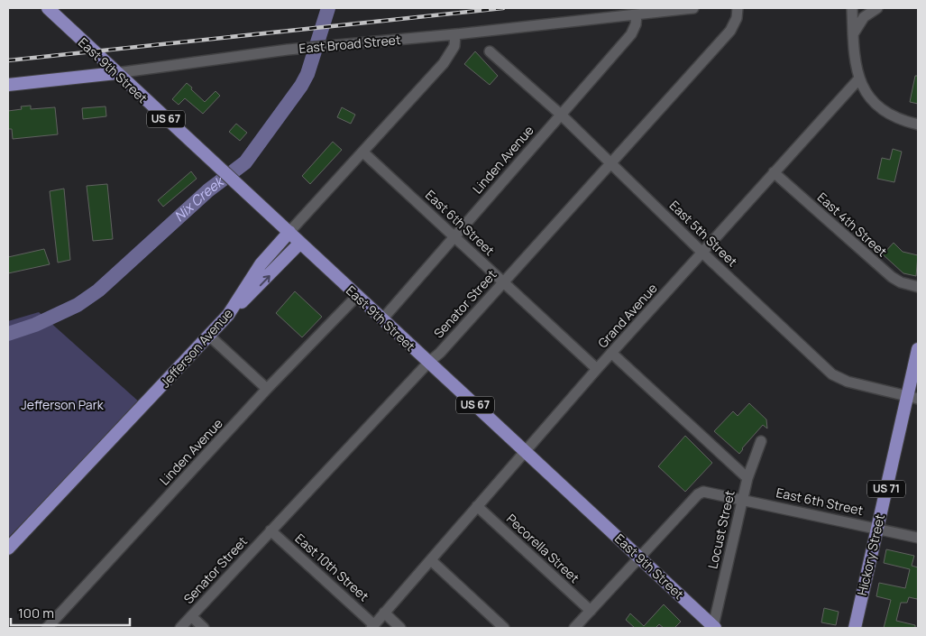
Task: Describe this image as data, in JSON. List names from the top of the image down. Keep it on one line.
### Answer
{"streets":{"main road":["East Broad Street","East 9th Street","US 67","Jefferson Avenue","US 71","Hickory Street"],"street":["Linden Avenue","East 6th Street","East 4th Street","East 5th Street","Senator Street","Grand Avenue","Locust Street","Pecorella Street","East 10th Street"]},"crossings":[["East Broad Street","East 9th Street"],["East Broad Street","Linden Avenue"],["East Broad Street","Jefferson Avenue"],["East 9th Street","Linden Avenue"],["East 9th Street","East 6th Street"],["East 9th Street","Senator Street"],["East 9th Street","Grand Avenue"],["East 9th Street","Jefferson Avenue"],["East 9th Street","Locust Street"],["Linden Avenue","East 6th Street"],["Linden Avenue","East 5th Street"],["East 6th Street","Senator Street"],["East 6th Street","Grand Avenue"],["East 6th Street","Jefferson Avenue"],["East 6th Street","Locust Street"],["East 6th Street","Hickory Street"],["East 4th Street","Grand Avenue"],["East 5th Street","Senator Street"],["East 5th Street","Grand Avenue"],["East 5th Street","Hickory Street"],["Senator Street","East 10th Street"],["Grand Avenue","Pecorella Street"],["Grand Avenue","East 10th Street"]],"water":["Nix Creek"],"parks":["Jefferson Park"],"scale_bar":"100 m"}
